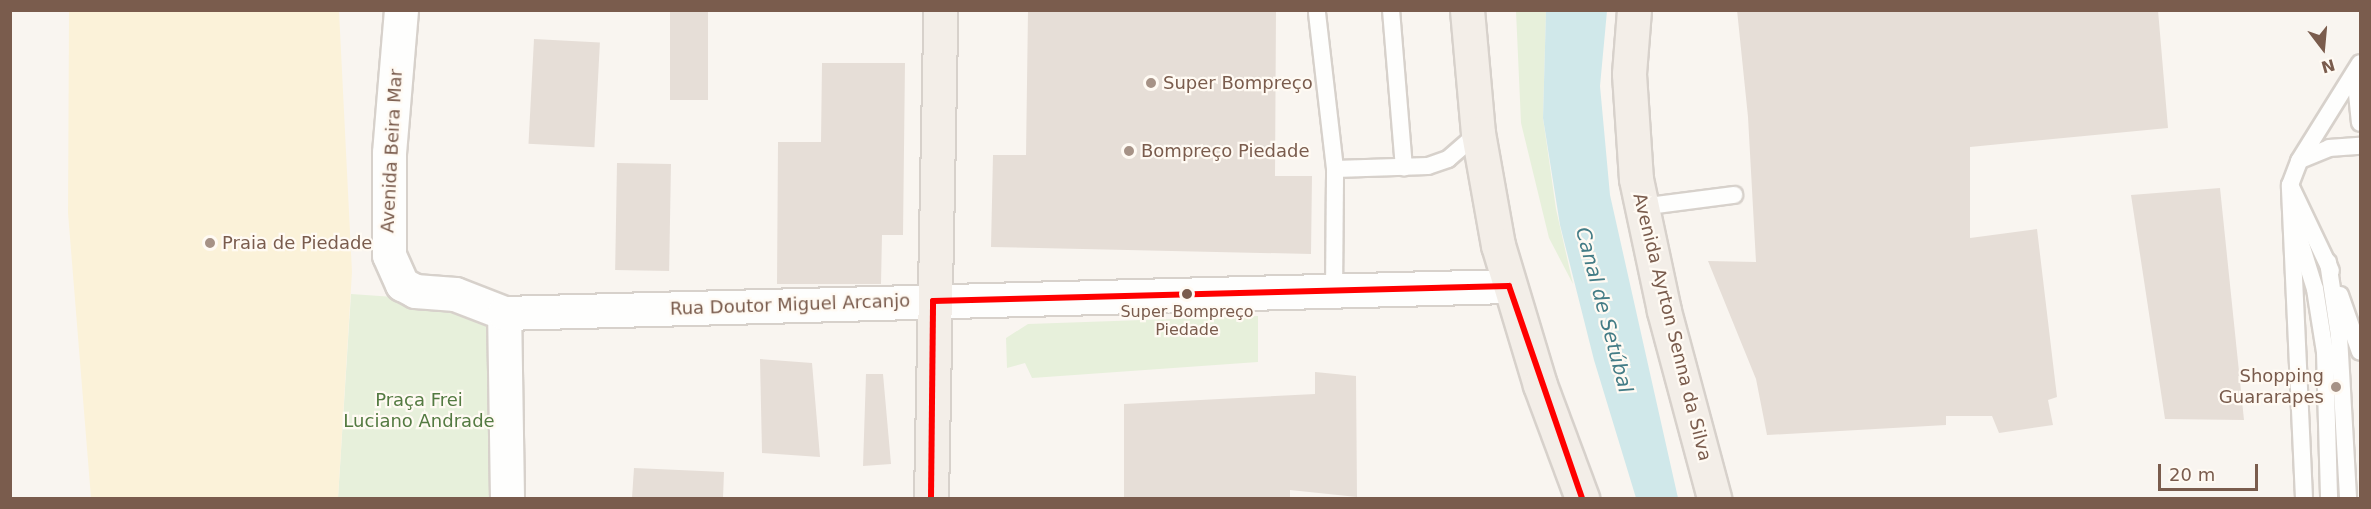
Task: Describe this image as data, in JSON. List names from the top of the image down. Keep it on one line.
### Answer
{"streets":{"main road":["Avenida Beira Mar","Rua Doutor Miguel Arcanjo","Avenida Ayrton Senna da Silva"]},"crossings":[["Avenida Beira Mar","Rua Doutor Miguel Arcanjo"]],"water":["Canal de Setúbal"],"parks":["Praça Frei Luciano Andrade"],"places":["Super Bompreço","Bompreço Piedade","Praia de Piedade","Super Bompreço Piedade","Shopping Guararapes"],"scale_bar":"20 m","north":"bottom"}
